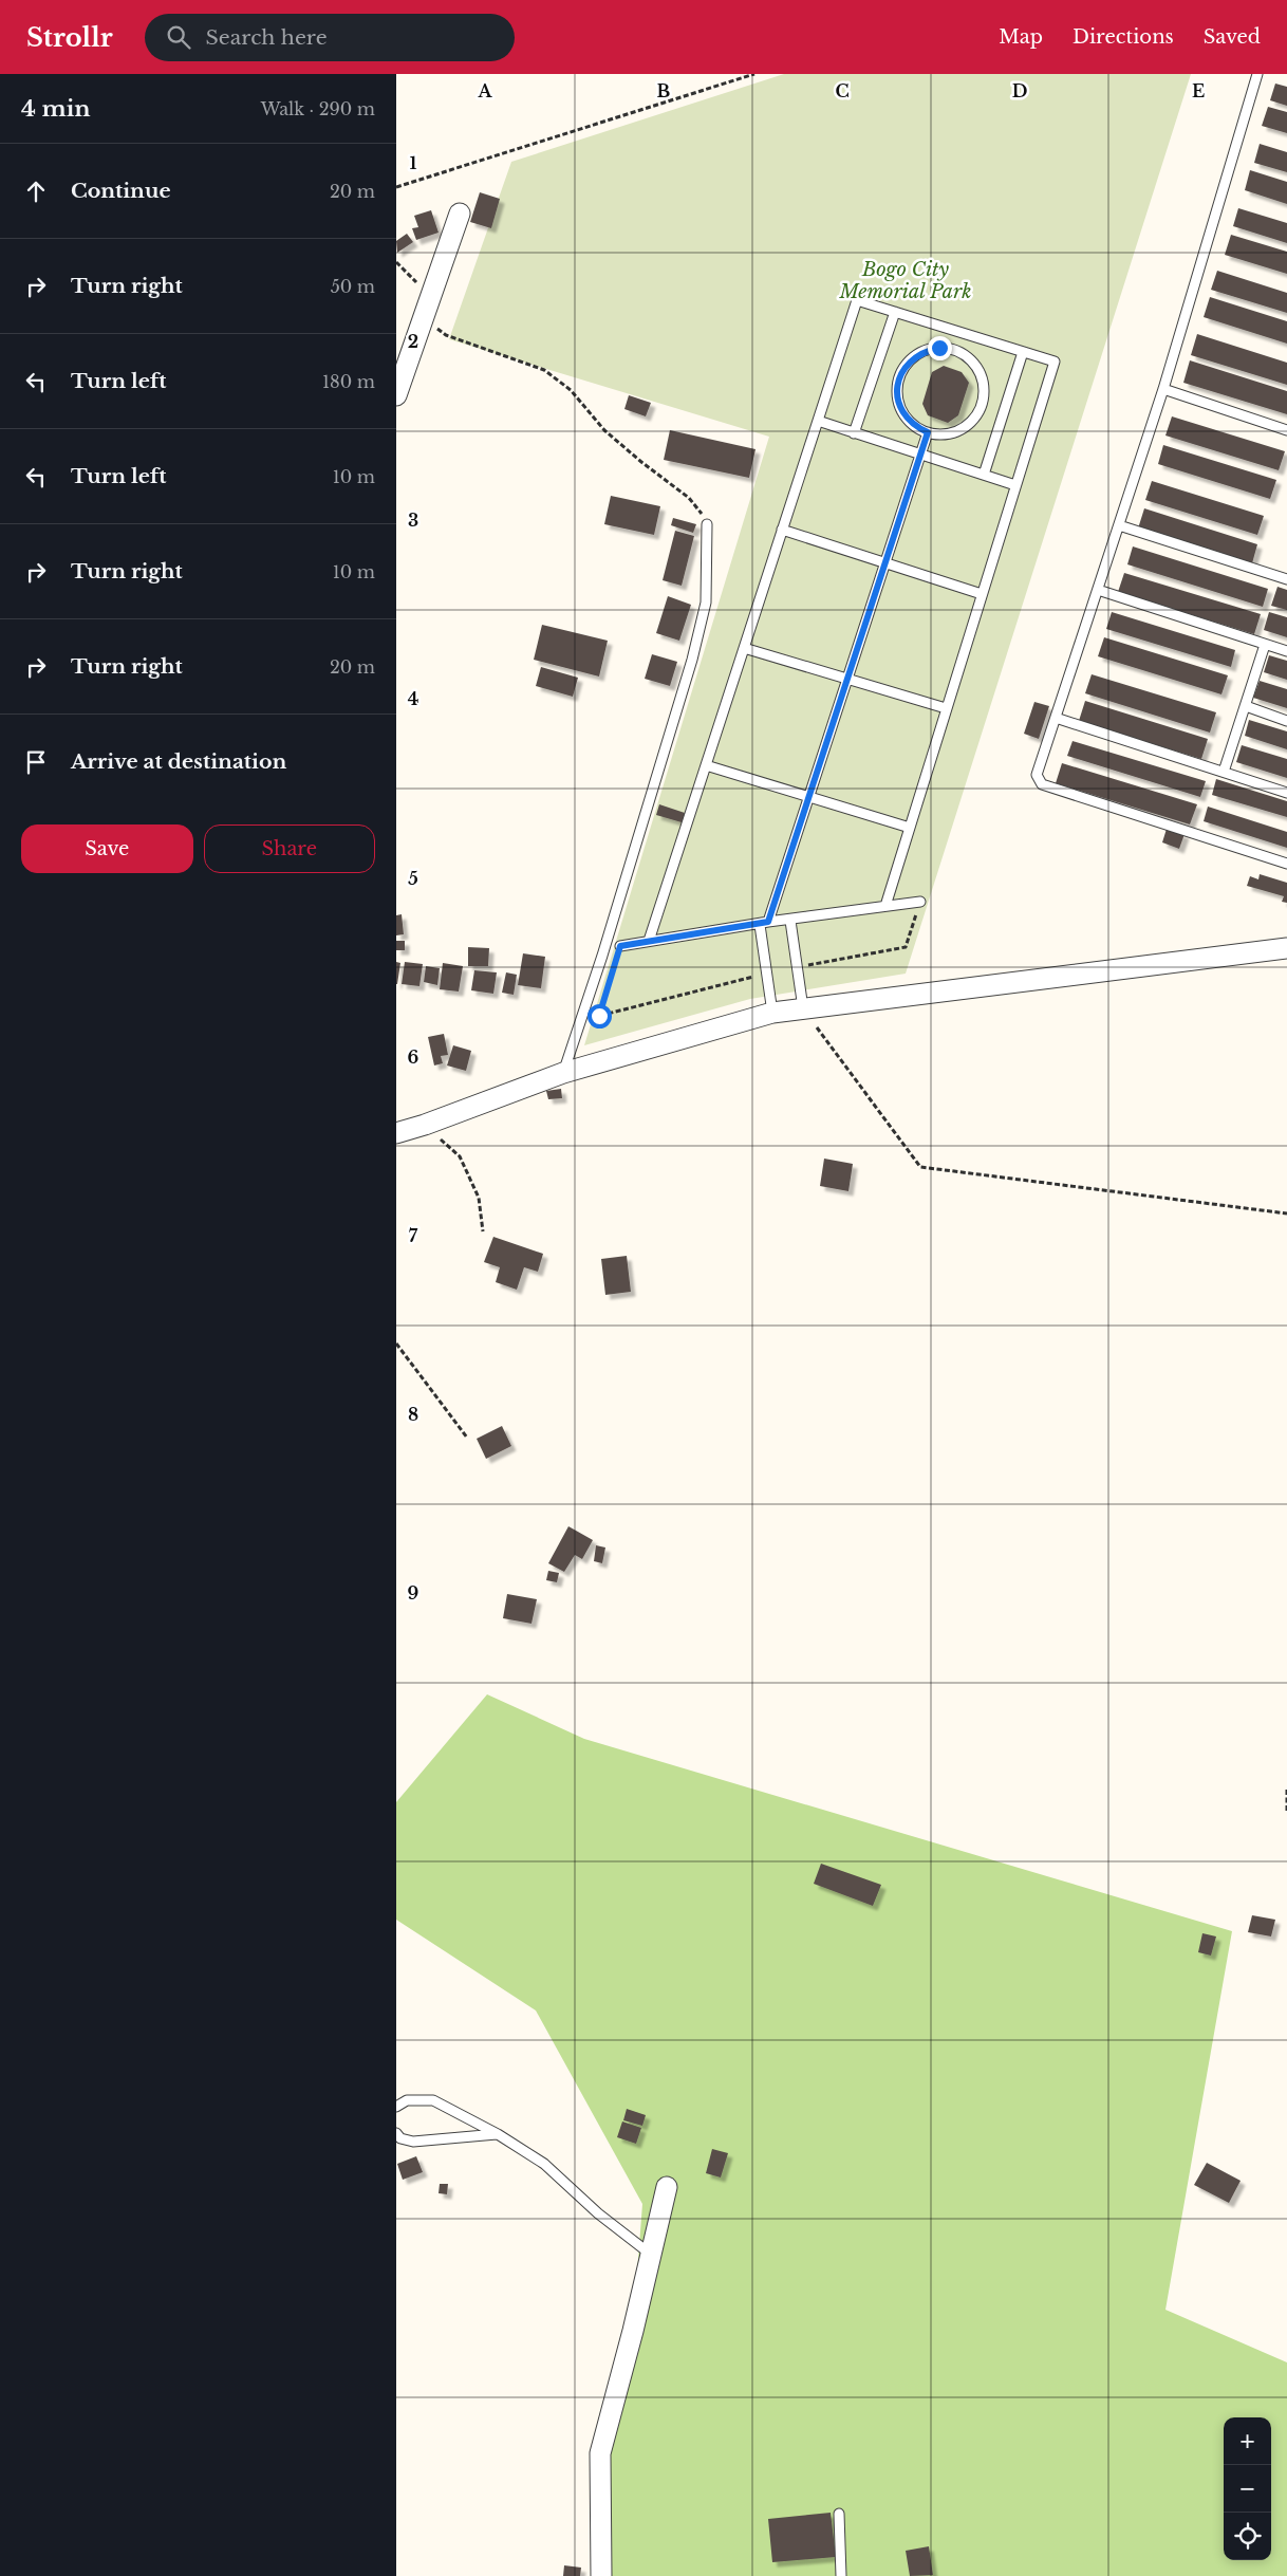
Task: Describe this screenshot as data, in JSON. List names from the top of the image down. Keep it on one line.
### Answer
{"parks":["Bogo City Memorial Park"],"page":{"header":"Strollr","search":"Search here","nav":["Map","Directions","Saved"],"heading":["4 min","Walk · 290 m"],"list":[["Continue","20 m"],["Turn right","50 m"],["Turn left","180 m"],["Turn left","10 m"],["Turn right","10 m"],["Turn right","20 m"],"Arrive at destination"],"buttons":["Save","Share"],"map_buttons":["+","−"]},"grid":{"columns":["A","B","C","D","E"],"rows":["1","2","3","4","5","6","7","8","9"]}}
